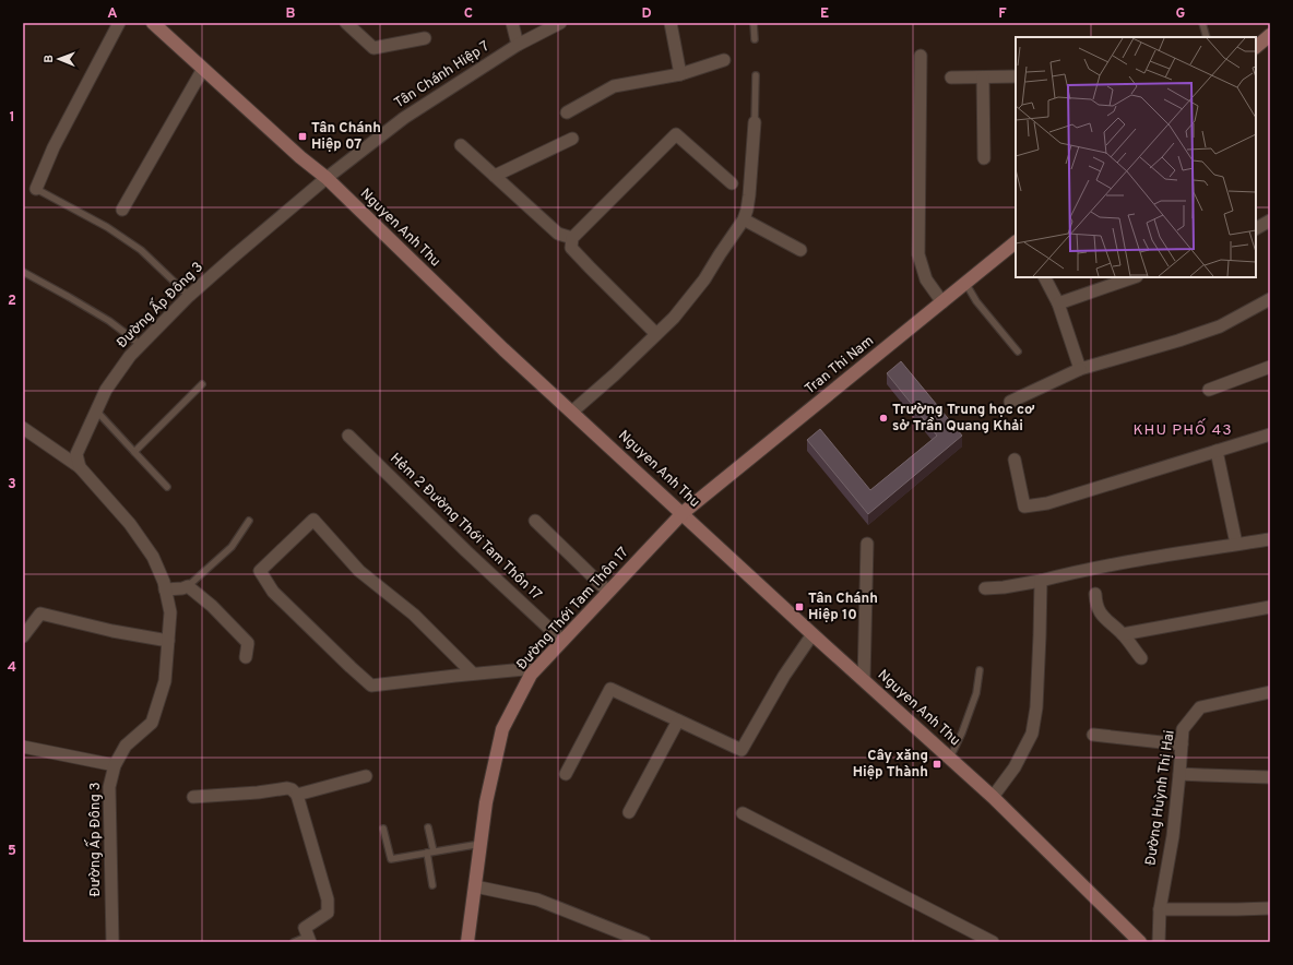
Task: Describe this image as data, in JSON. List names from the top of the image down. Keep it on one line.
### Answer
{"streets":{"main road":["Nguyen Anh Thu","Tran Thi Nam","Đường Thới Tam Thôn 17"],"street":["Tân Chánh Hiệp 7","Đường Ấp Đông 3","Hẻm 2 Đường Thới Tam Thôn 17","Đường Huỳnh Thị Hai"]},"crossings":[["Tân Chánh Hiệp 7","Nguyen Anh Thu"],["Tân Chánh Hiệp 7","Đường Ấp Đông 3"],["Nguyen Anh Thu","Đường Ấp Đông 3"],["Nguyen Anh Thu","Tran Thi Nam"],["Nguyen Anh Thu","Đường Thới Tam Thôn 17"],["Tran Thi Nam","Đường Thới Tam Thôn 17"],["Hẻm 2 Đường Thới Tam Thôn 17","Đường Thới Tam Thôn 17"]],"districts":["KHU PHỐ 43"],"places":{"transit":["Tân Chánh Hiệp 07","Tân Chánh Hiệp 10","Cây xăng Hiệp Thành"],"other":["Trường Trung học cơ sở Trần Quang Khải"]},"north":"left","grid":{"columns":["A","B","C","D","E","F","G"],"rows":["1","2","3","4","5"]}}
